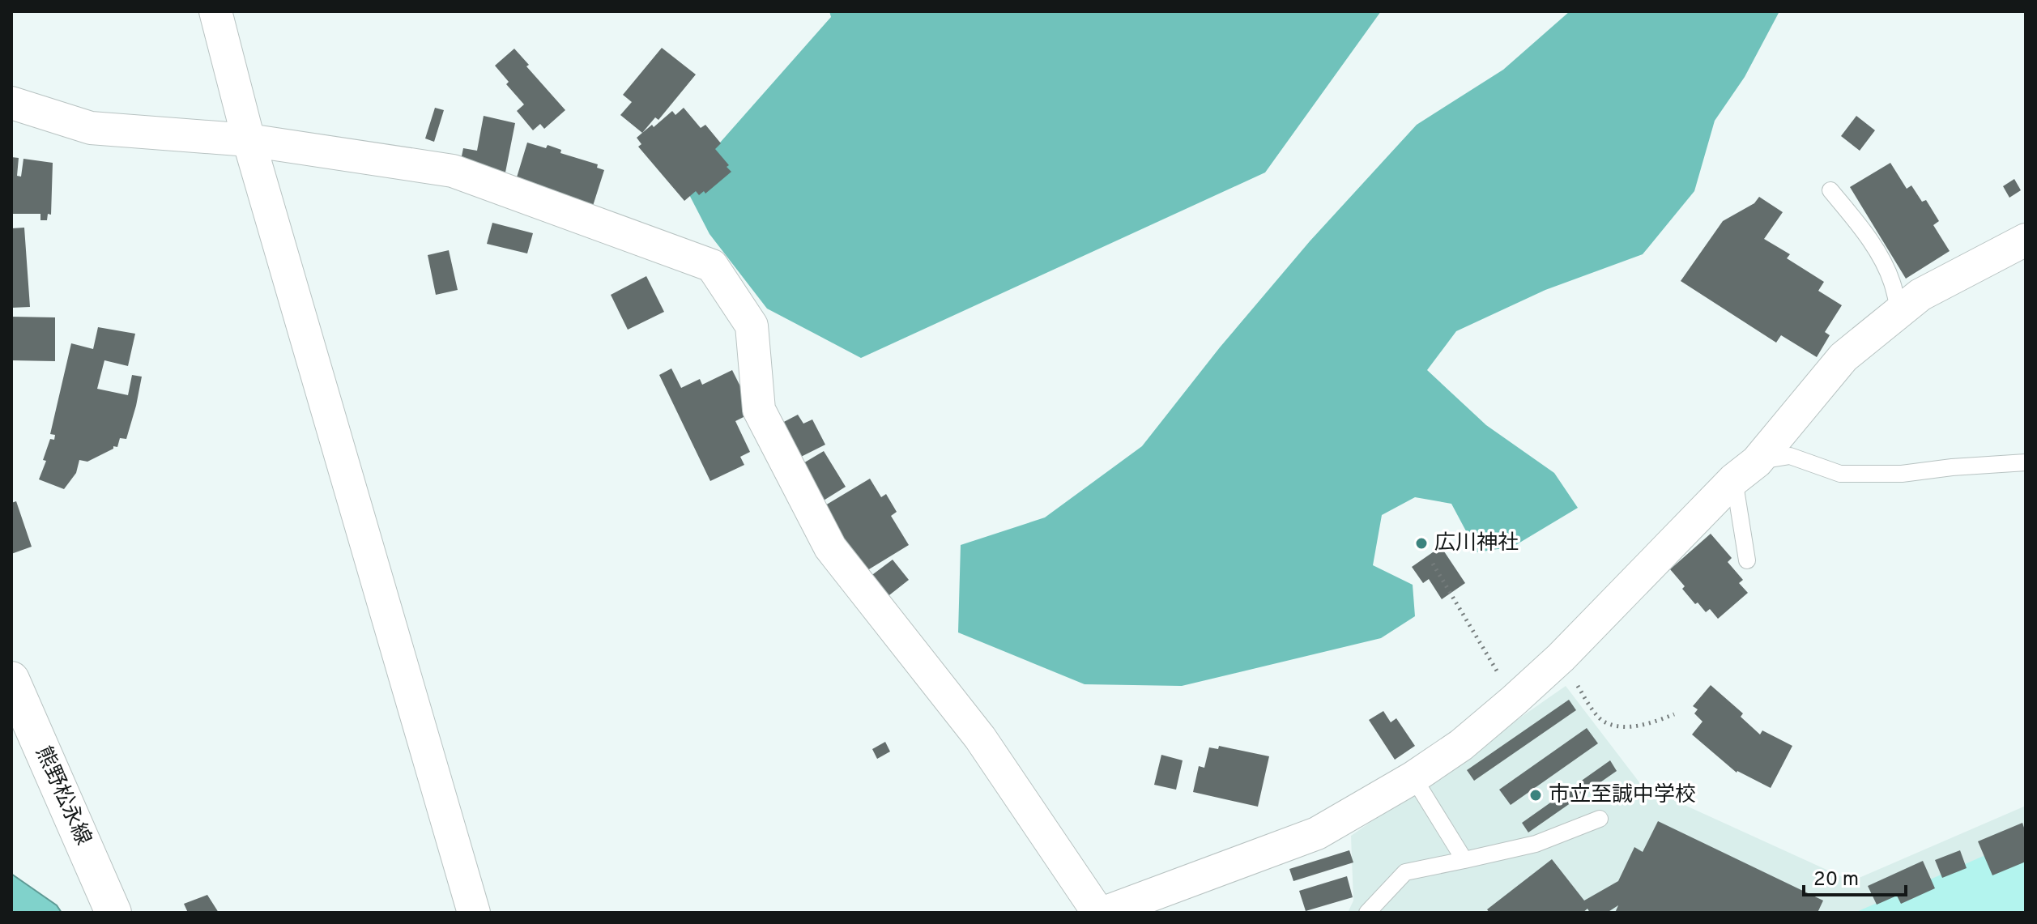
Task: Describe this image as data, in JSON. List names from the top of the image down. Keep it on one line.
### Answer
{"streets":{"main road":["熊野松永線"]},"places":["広川神社","市立至誠中学校"],"scale_bar":"20 m"}
